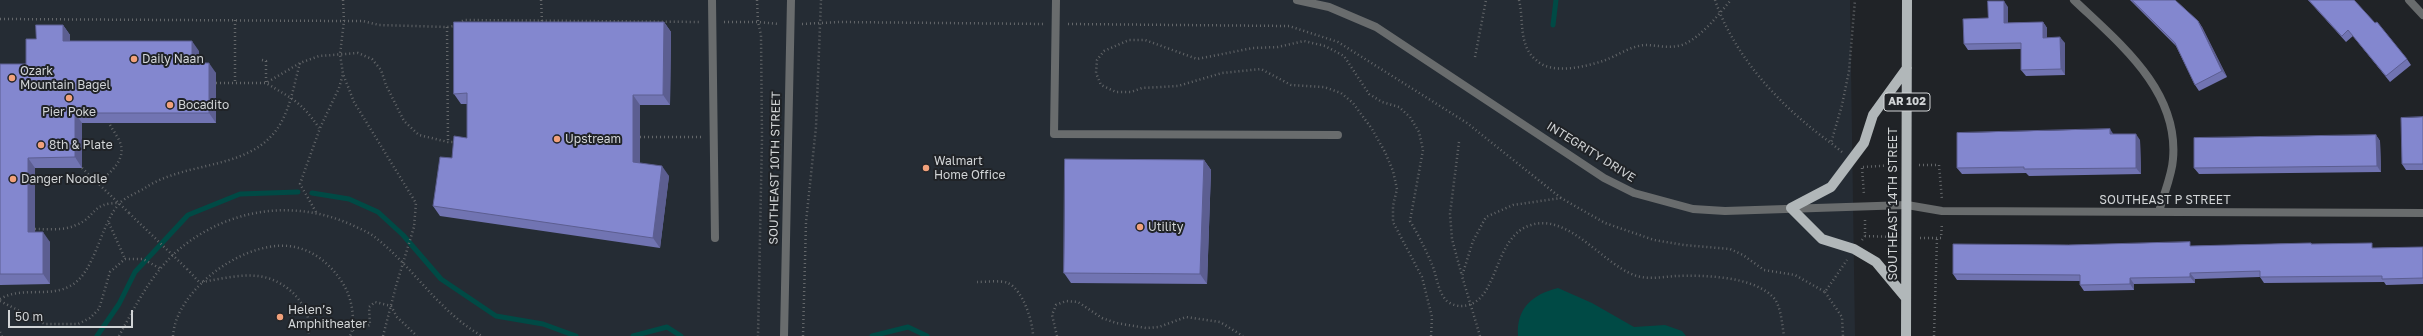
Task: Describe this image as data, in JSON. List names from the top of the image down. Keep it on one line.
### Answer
{"streets":{"main road":["AR 102","SOUTHEAST 14TH STREET"],"street":["INTEGRITY DRIVE","SOUTHEAST 10TH STREET","SOUTHEAST P STREET"]},"crossings":[["INTEGRITY DRIVE","SOUTHEAST P STREET"],["INTEGRITY DRIVE","SOUTHEAST 14TH STREET"],["SOUTHEAST P STREET","SOUTHEAST 14TH STREET"]],"places":["Daily Naan","Ozark Mountain Bagel","Pier Poke","Bocadito","Upstream","8th & Plate","Walmart Home Office","Danger Noodle","Utility","Helen’s Amphitheater"],"scale_bar":"50 m"}
